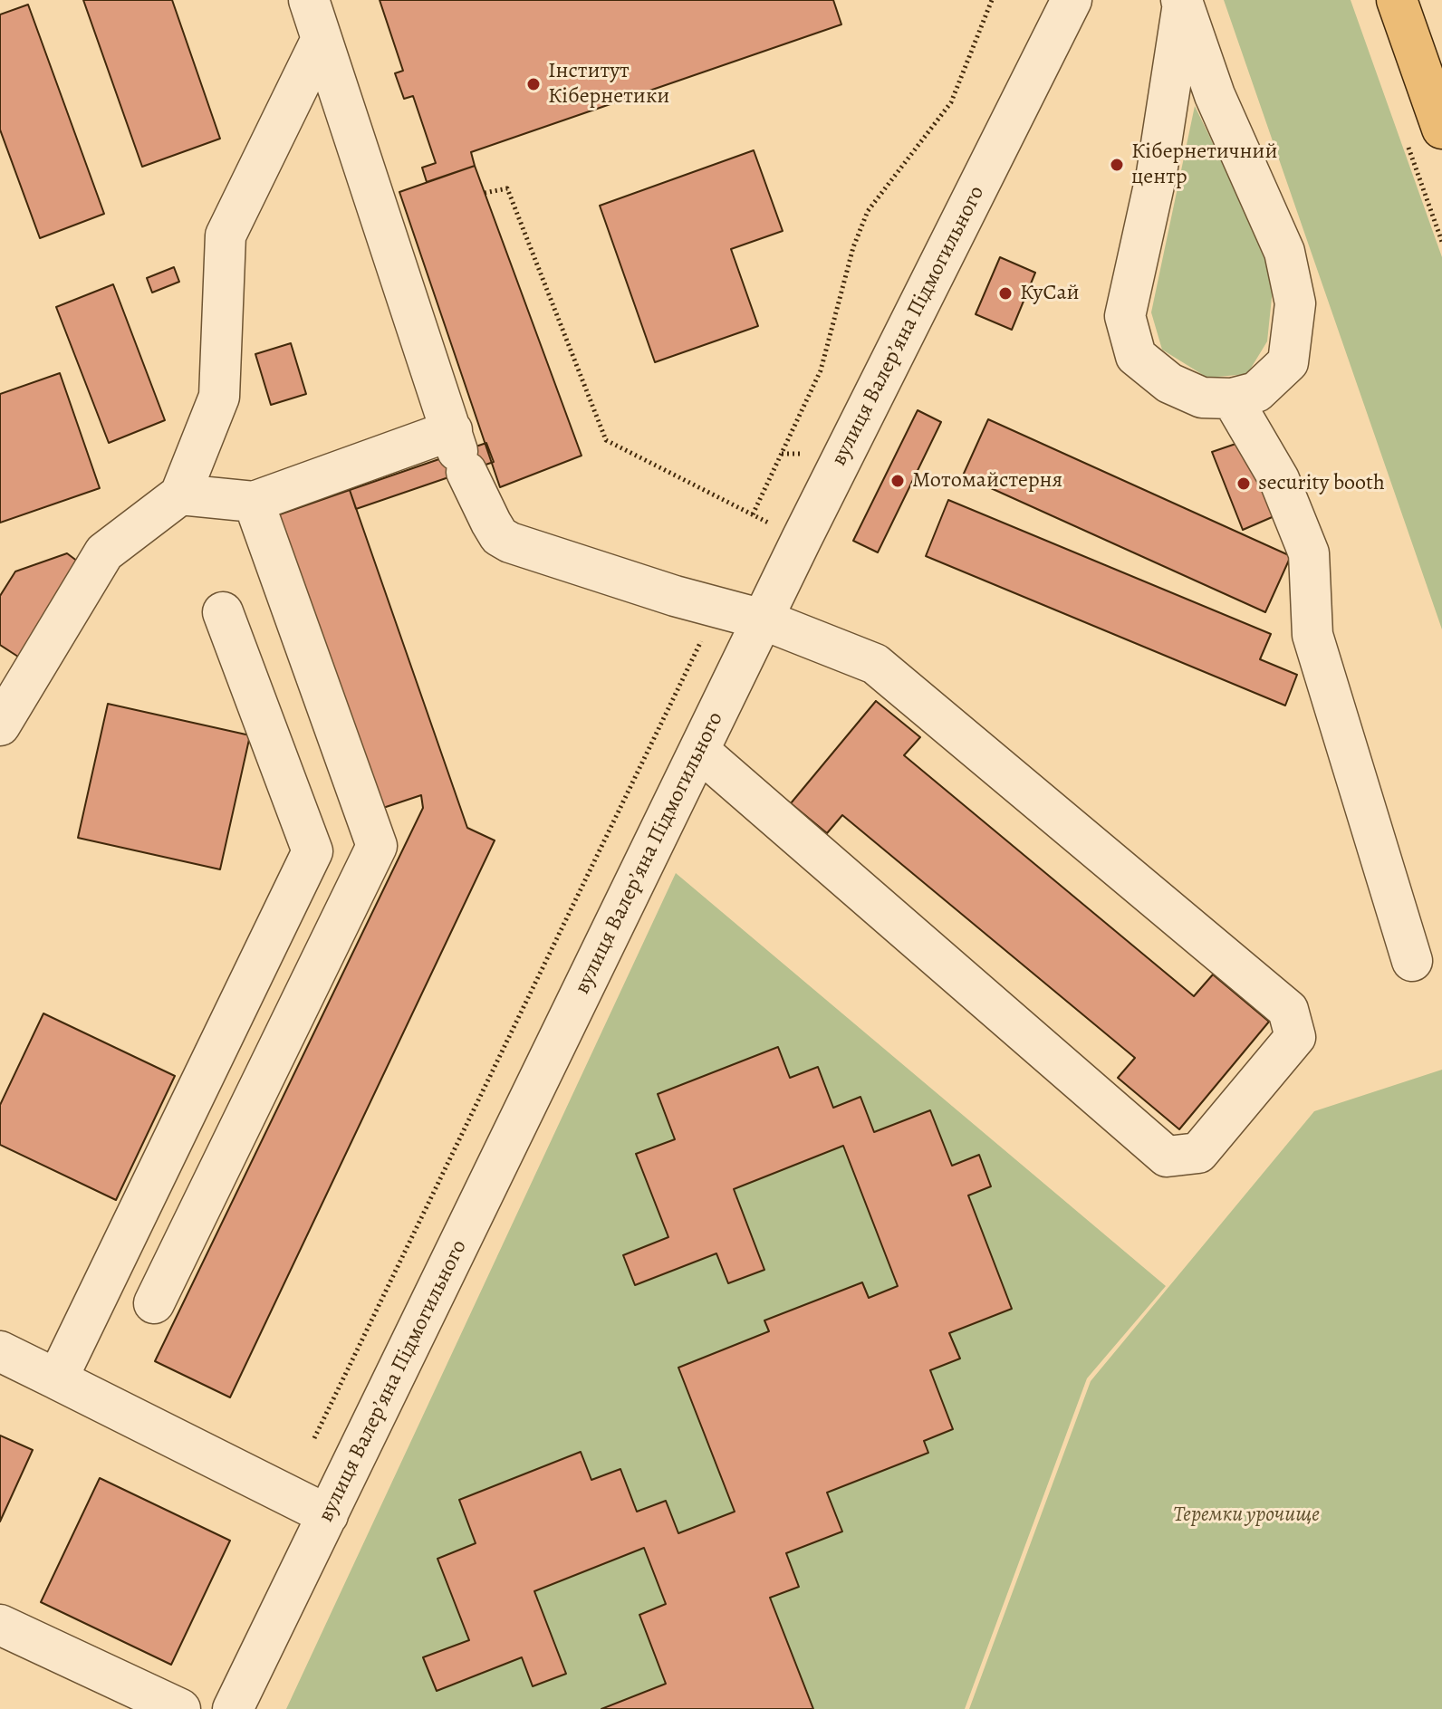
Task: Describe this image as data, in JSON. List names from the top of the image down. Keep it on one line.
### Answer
{"streets":{"street":["вулиця Валерʼяна Підмогильного"]},"parks":["Теремки урочище"],"places":["Інститут Кібернетики","Кібернетичний центр","КуСай","Мотомайстерня","security booth"]}
